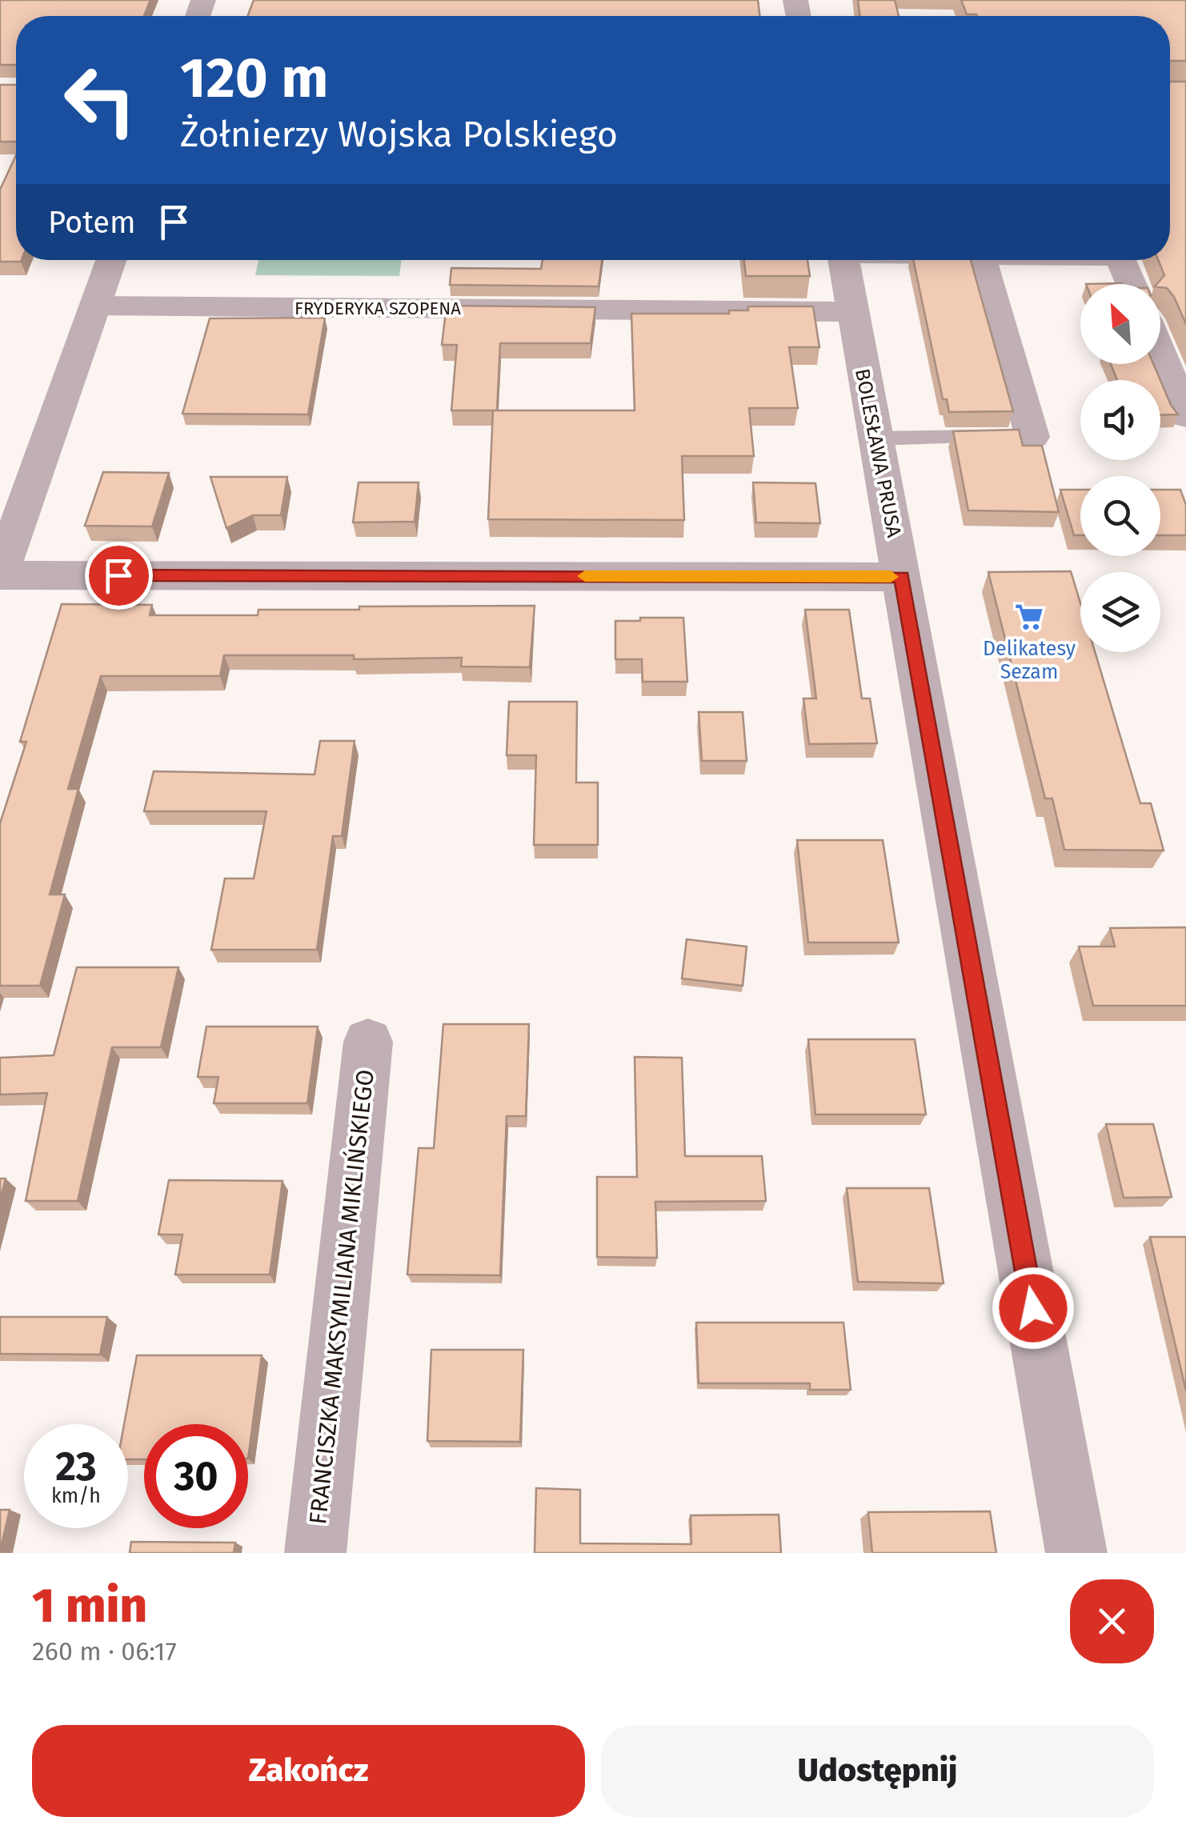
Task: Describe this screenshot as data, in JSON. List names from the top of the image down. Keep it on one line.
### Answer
{"streets":{"street":["FRYDERYKA SZOPENA","BOLESŁAWA PRUSA","FRANCISZKA MAKSYMILIANA MIKLIŃSKIEGO"]},"crossings":[["FRYDERYKA SZOPENA","BOLESŁAWA PRUSA"]],"places":{"supermarket":["Delikatesy Sezam"]},"north":"top left","page":{"turn":["120 m","Żołnierzy Wojska Polskiego"],"then":"Potem","speed":"23 km/h","limit":"30","heading":["1 min","260 m · 06:17"],"buttons":["Zakończ","Udostępnij"]}}
